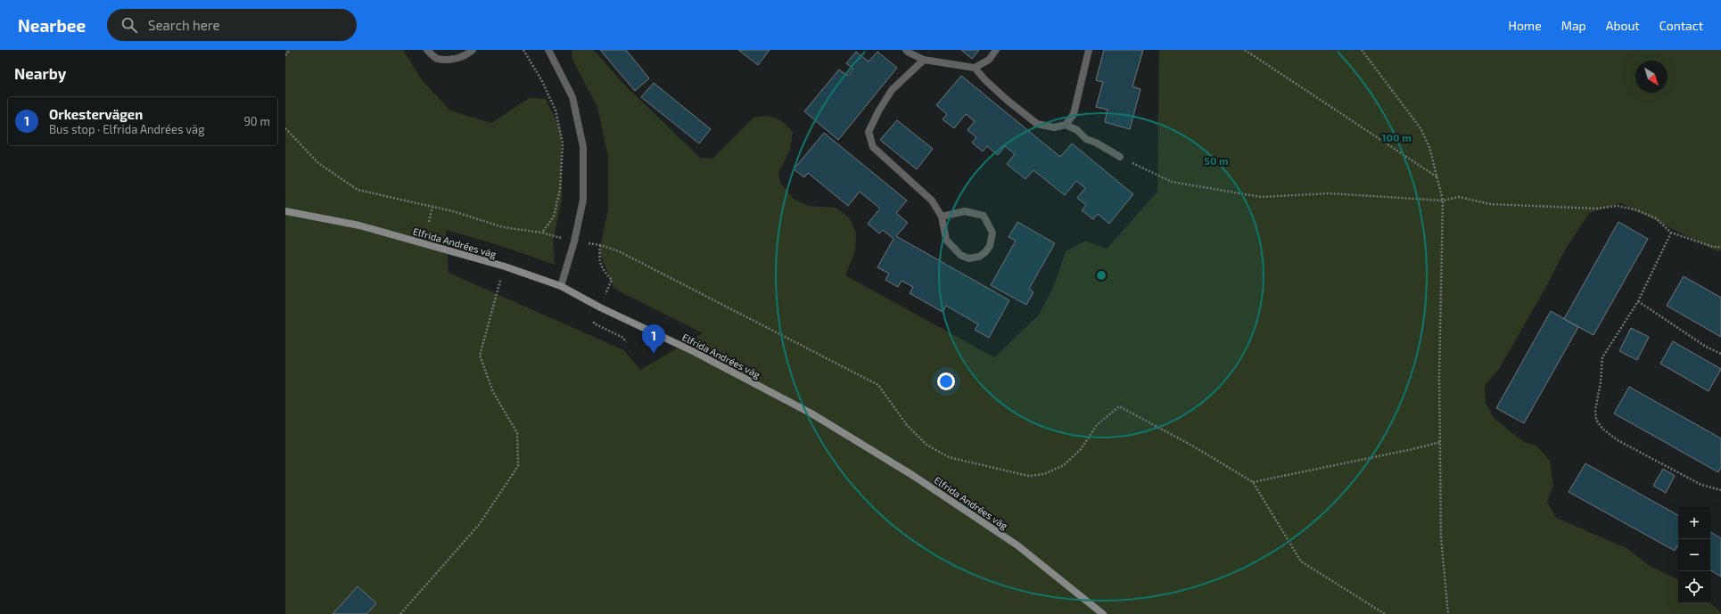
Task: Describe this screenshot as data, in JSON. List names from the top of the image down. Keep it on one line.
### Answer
{"streets":{"street":["Elfrida Andrées väg"]},"north":"bottom right","page":{"header":"Nearbee","search":"Search here","nav":["Home","Map","About","Contact"],"heading":"Nearby","list":[{"mark":"1","name":"Orkestervägen","note":"Bus stop · Elfrida Andrées väg","value":"90 m"}],"pins":"1","map_buttons":["+","−"]},"rings":["100 m","50 m"]}
